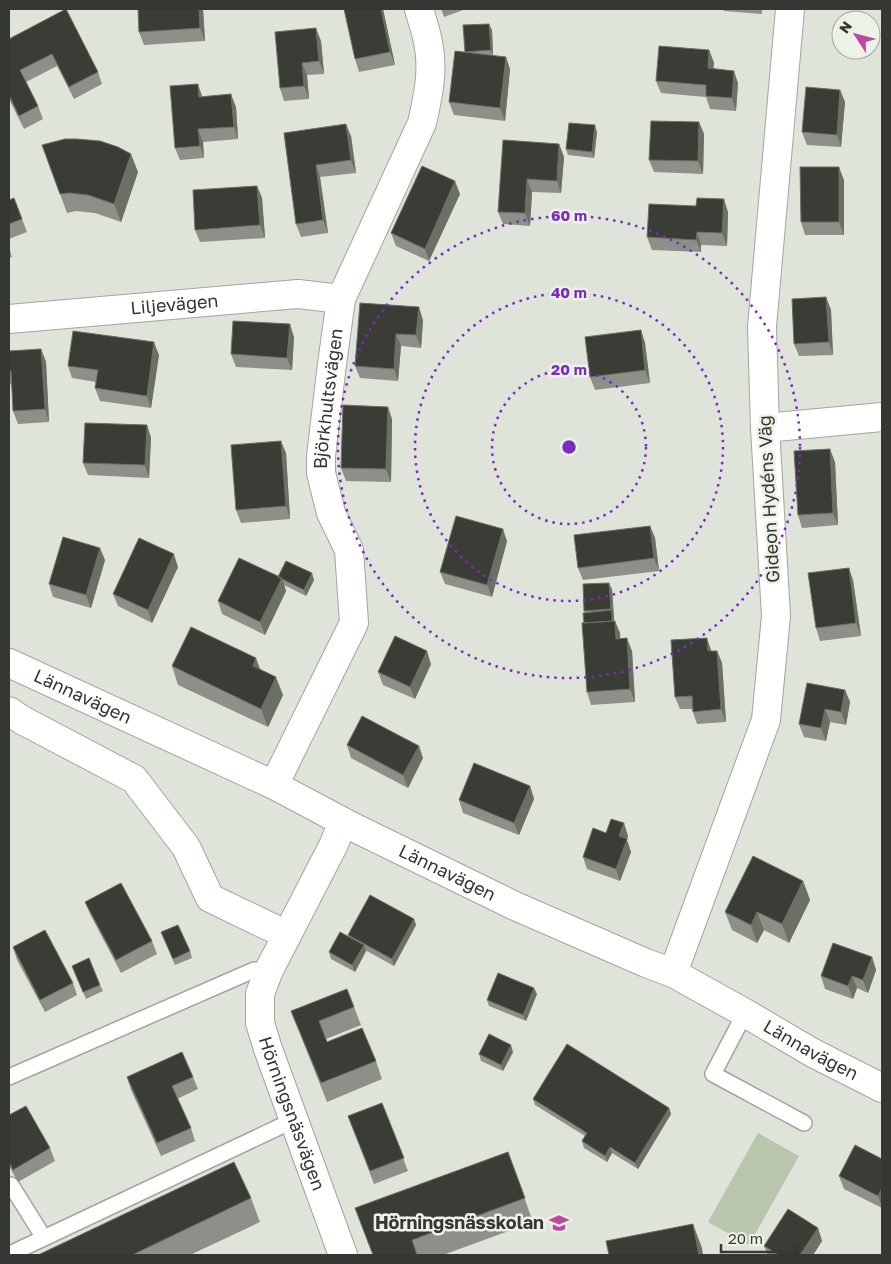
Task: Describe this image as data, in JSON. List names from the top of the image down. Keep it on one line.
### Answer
{"streets":{"street":["Liljevägen","Björkhultsvägen","Gideon Hydéns Väg","Lännavägen","Hörningsnäsvägen"]},"crossings":[["Liljevägen","Björkhultsvägen"],["Björkhultsvägen","Lännavägen"],["Gideon Hydéns Väg","Lännavägen"],["Lännavägen","Hörningsnäsvägen"]],"places":{"school or university":["Hörningsnässkolan"]},"scale_bar":"20 m","north":"top left","rings":["60 m","40 m","20 m"]}
